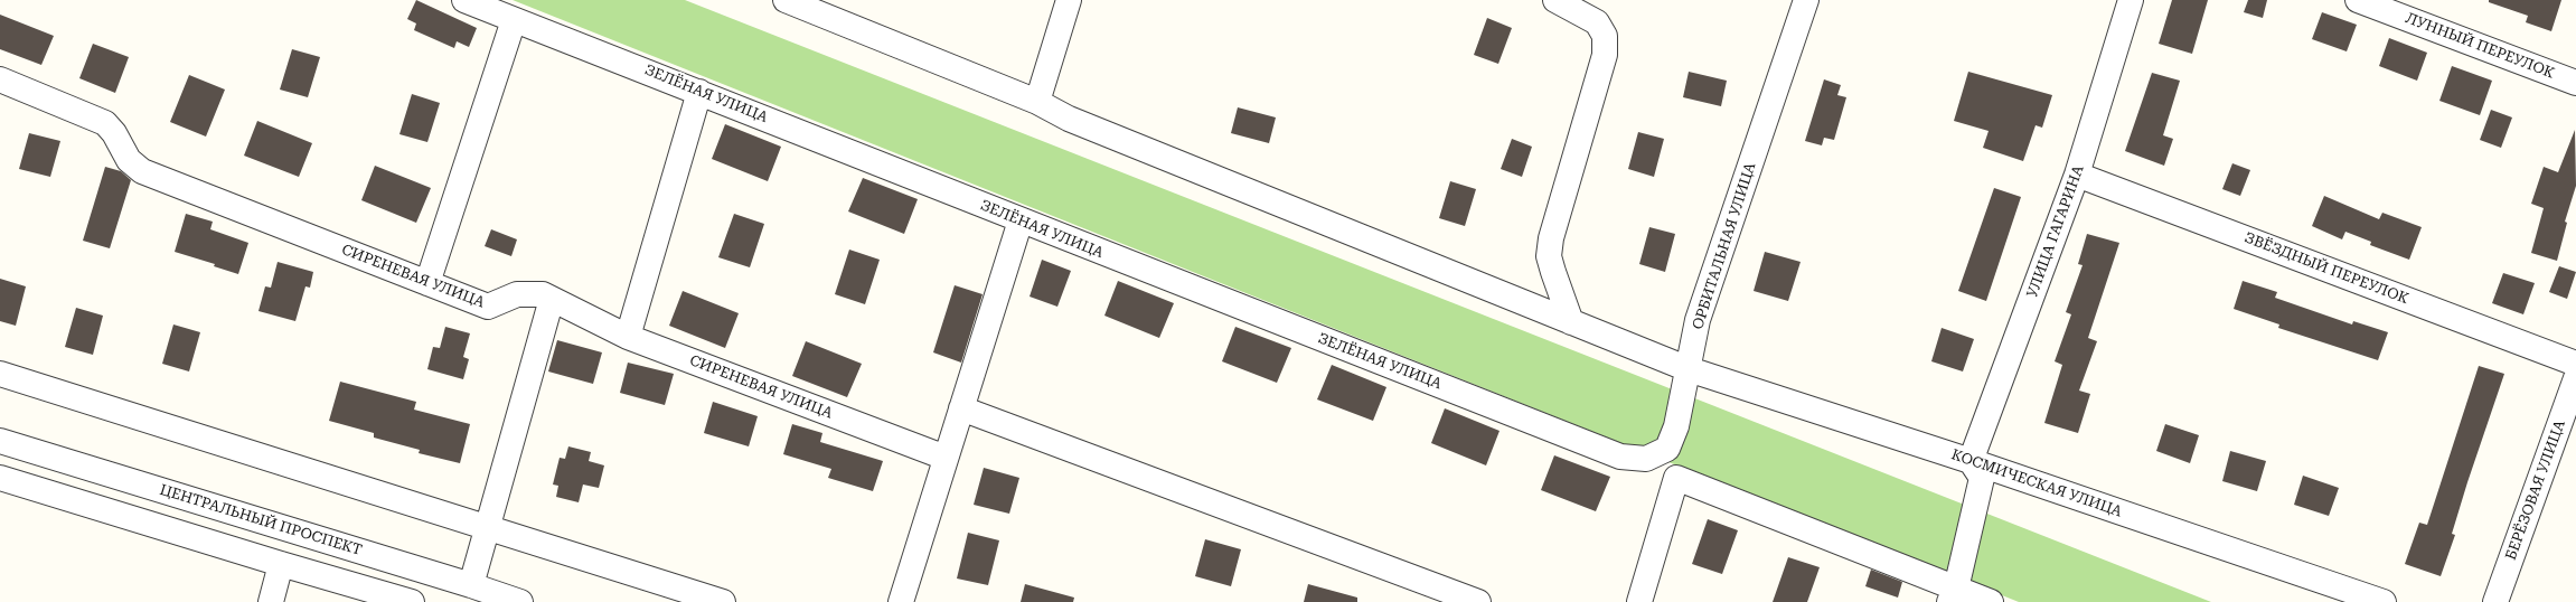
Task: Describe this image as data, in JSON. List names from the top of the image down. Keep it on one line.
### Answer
{"streets":{"street":["ЛУННЫЙ ПЕРЕУЛОК","ЗЕЛЁНАЯ УЛИЦА","УЛИЦА ГАГАРИНА","ОРБИТАЛЬНАЯ УЛИЦА","ЗВЁЗДНЫЙ ПЕРЕУЛОК","СИРЕНЕВАЯ УЛИЦА","КОСМИЧЕСКАЯ УЛИЦА","БЕРЁЗОВАЯ УЛИЦА","ЦЕНТРАЛЬНЫЙ ПРОСПЕКТ"]},"crossings":[["ЗЕЛЁНАЯ УЛИЦА","ОРБИТАЛЬНАЯ УЛИЦА"],["УЛИЦА ГАГАРИНА","ЗВЁЗДНЫЙ ПЕРЕУЛОК"],["УЛИЦА ГАГАРИНА","КОСМИЧЕСКАЯ УЛИЦА"],["ОРБИТАЛЬНАЯ УЛИЦА","КОСМИЧЕСКАЯ УЛИЦА"]]}
